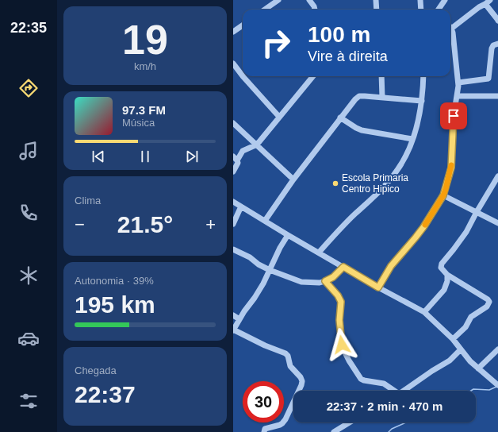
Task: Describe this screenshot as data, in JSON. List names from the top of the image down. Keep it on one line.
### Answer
{"places":["Escola Primaria Centro Hipico"],"page":{"tabs":"22:35","tile":[["19","km/h"],"Clima",["Autonomia · 39%","195 km"],["Chegada","22:37"]],"turn":["100 m","Vire à direita"],"song":["97.3 FM","Música"],"heat":["−","21.5°","+"],"limit":"30","trip":"22:37 · 2 min · 470 m"}}
